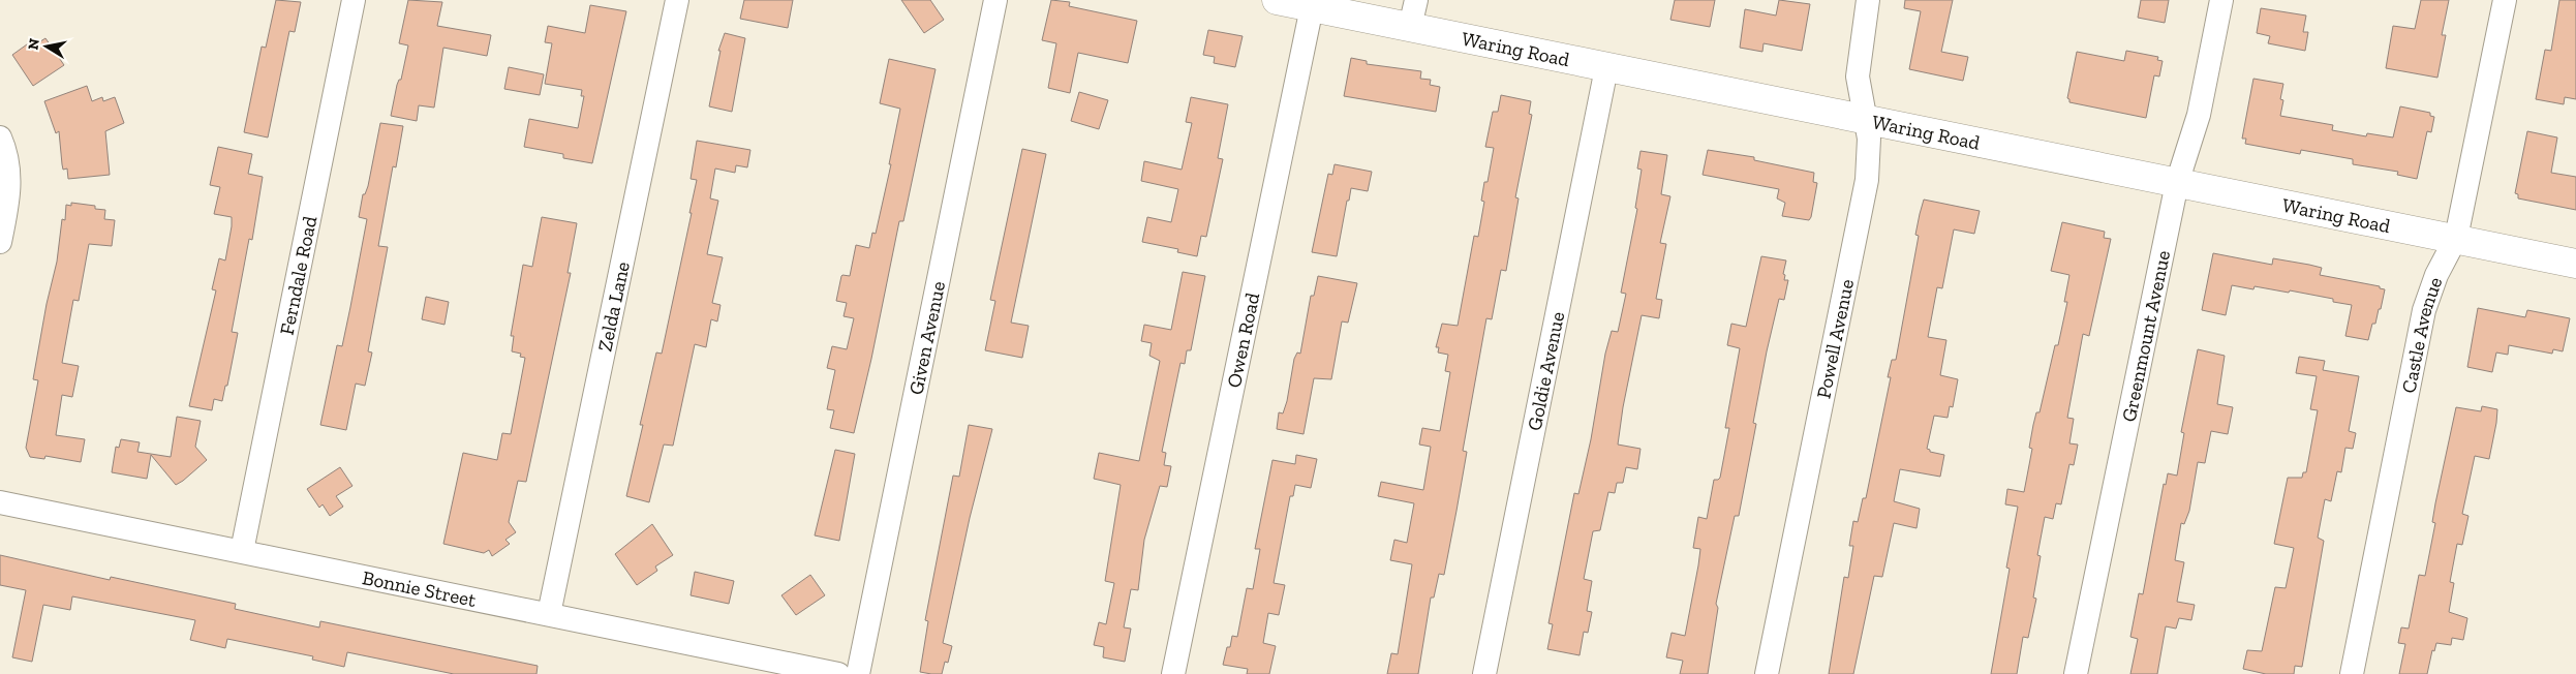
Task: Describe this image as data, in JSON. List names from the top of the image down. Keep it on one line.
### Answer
{"streets":{"street":["Waring Road","Ferndale Road","Zelda Lane","Castle Avenue","Greenmount Avenue","Given Avenue","Powell Avenue","Owen Road","Goldie Avenue","Bonnie Street"]},"crossings":[["Waring Road","Castle Avenue"],["Waring Road","Greenmount Avenue"],["Waring Road","Powell Avenue"],["Waring Road","Owen Road"],["Waring Road","Goldie Avenue"],["Ferndale Road","Bonnie Street"],["Zelda Lane","Bonnie Street"]],"north":"left"}
